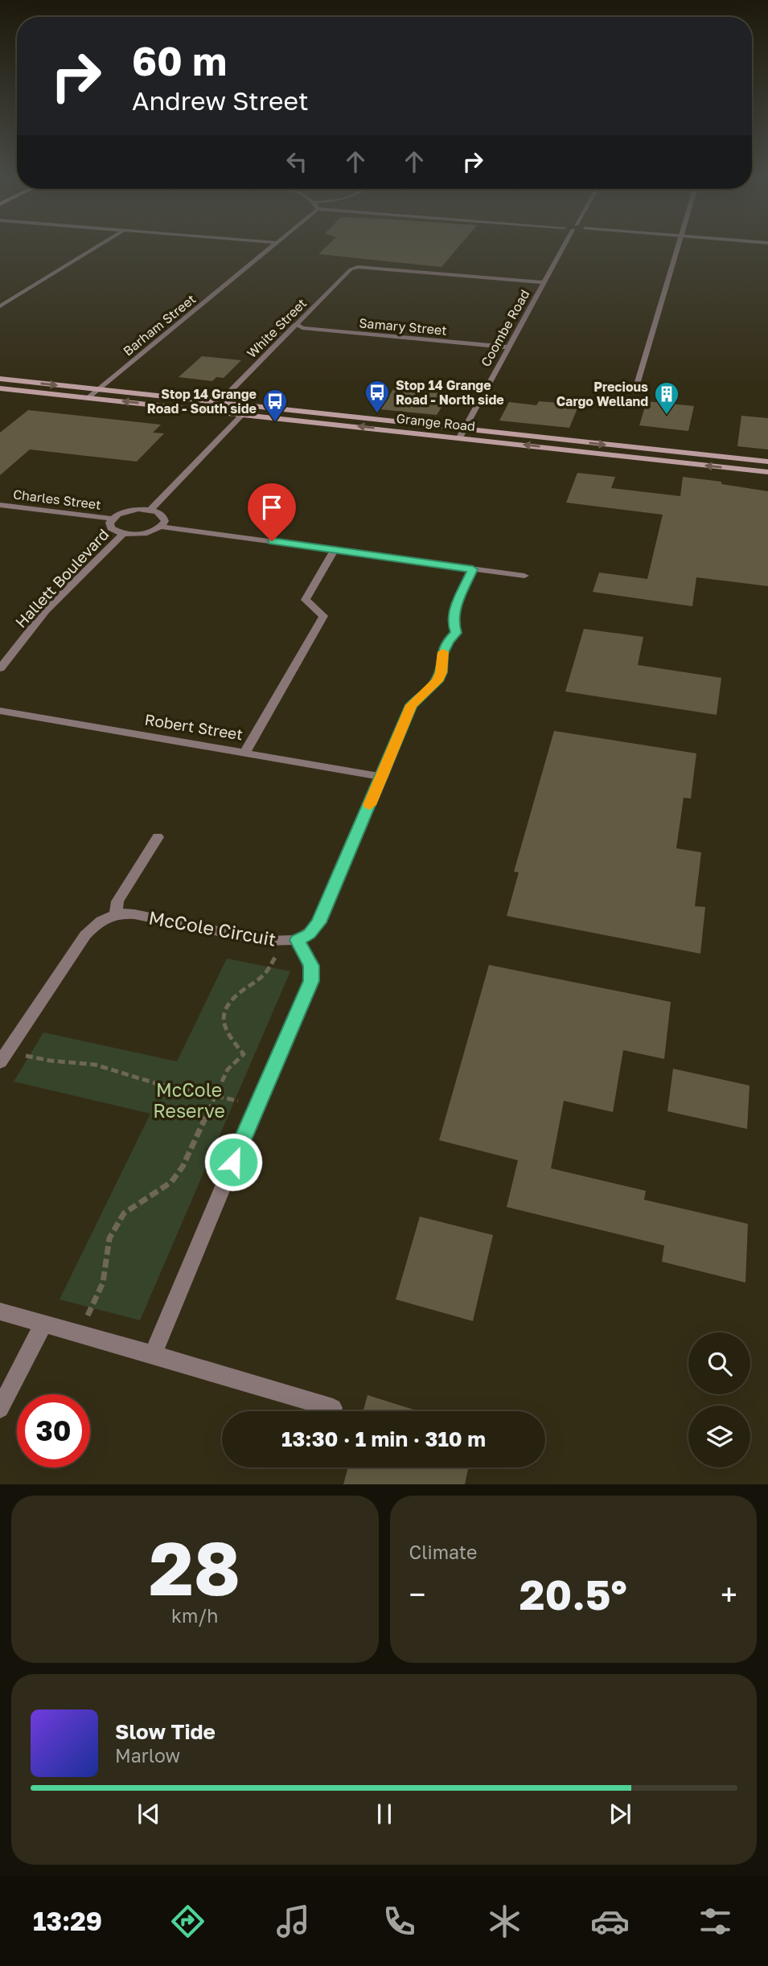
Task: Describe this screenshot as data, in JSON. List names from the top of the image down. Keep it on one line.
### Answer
{"streets":{"main road":["Grange Road"],"street":["Barham Street","Samary Street","White Street","Coombe Road","Charles Street","Hallett Boulevard","Robert Street","McCole Circuit"]},"crossings":[["Barham Street","Grange Road"],["Samary Street","White Street"],["Samary Street","Coombe Road"],["White Street","Coombe Road"],["White Street","Grange Road"],["Coombe Road","Grange Road"]],"parks":["McCole Reserve"],"places":{"bus stop":["Stop 14 Grange Road - North side","Stop 14 Grange Road - South side"],"building":["Precious Cargo Welland"]},"page":{"turn":["60 m","Andrew Street"],"limit":"30","trip":"13:30 · 1 min · 310 m","tile":[["28","km/h"],"Climate"],"heat":["−","20.5°","+"],"song":["Slow Tide","Marlow"],"tabs":"13:29"}}
